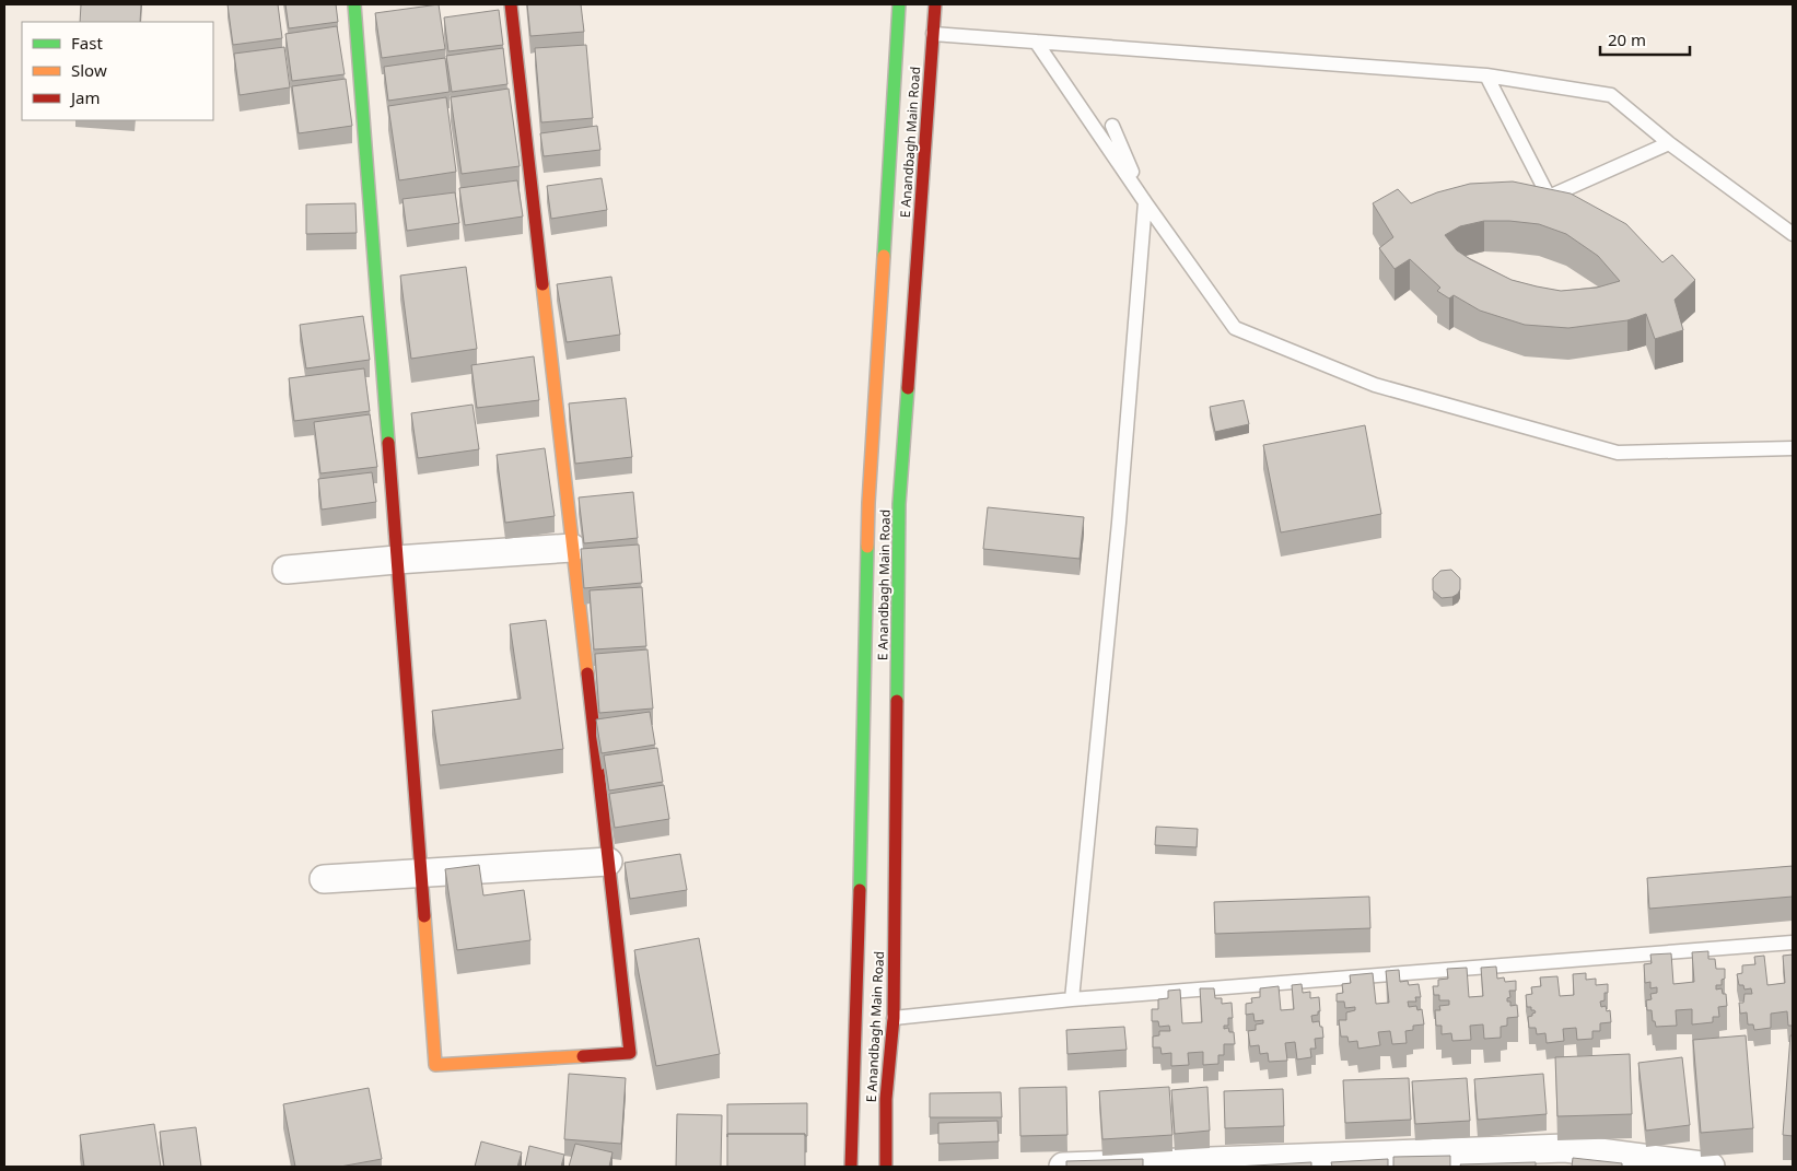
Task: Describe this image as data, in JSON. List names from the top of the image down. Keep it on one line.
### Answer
{"streets":{"street":["E Anandbagh Main Road"]},"legend":["Fast","Slow","Jam"],"scale_bar":"20 m"}
